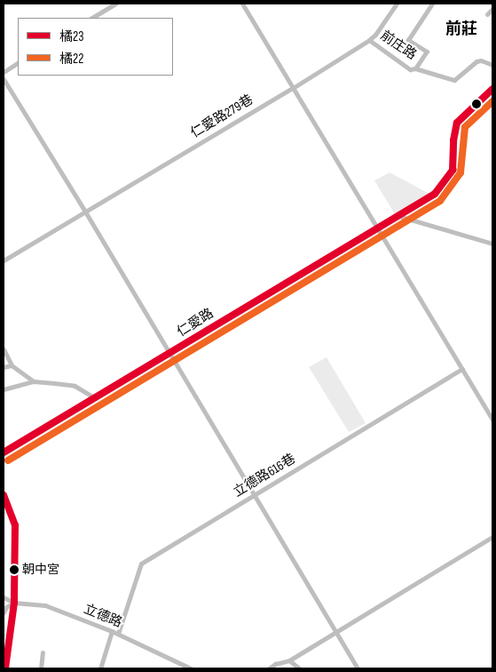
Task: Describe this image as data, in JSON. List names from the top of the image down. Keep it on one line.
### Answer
{"streets":{"street":["前庄路","仁愛路279巷","仁愛路","立德路616巷","立德路"]},"crossings":[["前庄路","仁愛路279巷"],["立德路616巷","立德路"]],"districts":["前莊"],"places":["朝中宮"],"lines":["transit line 橘23","transit line 橘22"],"legend":["橘23","橘22"]}
